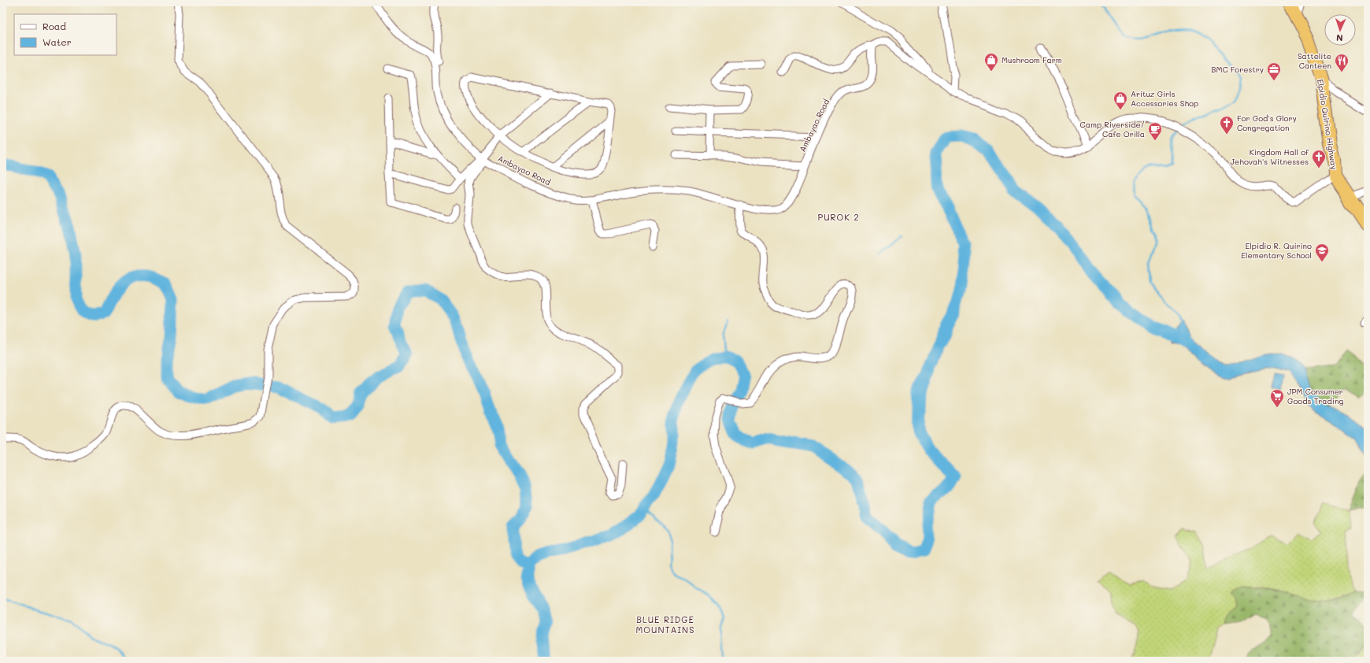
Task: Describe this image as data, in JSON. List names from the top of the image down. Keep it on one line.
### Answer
{"streets":{"highway":["Elpidio Quirino Highway"],"street":["Ambayao Road"]},"districts":["PUROK 2","BLUE RIDGE MOUNTAINS"],"places":{"shop":["Mushroom Farm","Arituz Girls Accessories Shop"],"restaurant":["Sattelite Canteen"],"office":["BMC Forestry"],"church":["For God's Glory Congregation","Kingdom Hall of Jehovah's Witnesses"],"cafe":["Camp Riverside/ Cafe Orilla"],"school or university":["Elpidio R. Quirino Elementary School"],"supermarket":["JPM Consumer Goods Trading"]},"legend":["Road","Water"],"north":"bottom"}
